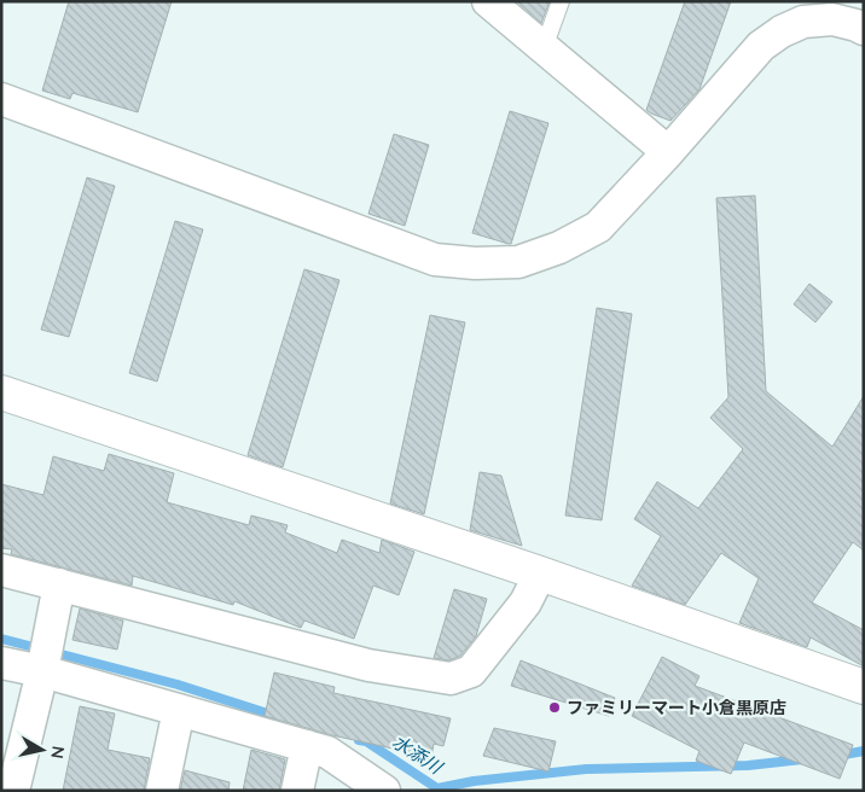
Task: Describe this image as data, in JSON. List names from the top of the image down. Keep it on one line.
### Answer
{"water":["水添川"],"places":["ファミリーマート小倉黒原店"],"north":"right"}
